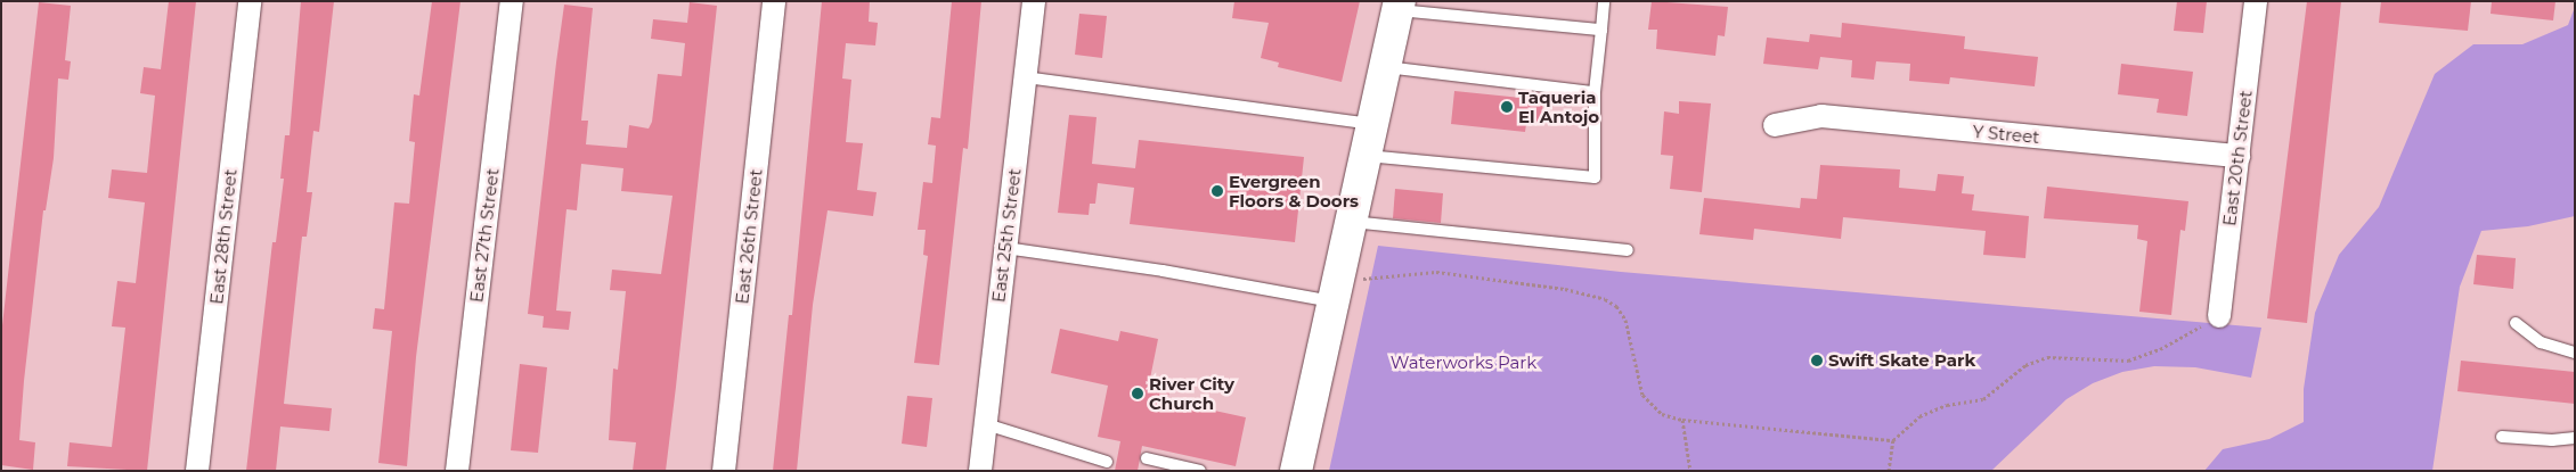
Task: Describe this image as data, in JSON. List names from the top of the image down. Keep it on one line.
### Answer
{"streets":{"street":["Y Street","East 20th Street","East 27th Street","East 25th Street","East 28th Street","East 26th Street"]},"crossings":[["Y Street","East 20th Street"]],"parks":["Waterworks Park"],"places":["Taqueria El Antojo","Evergreen Floors & Doors","Swift Skate Park","River City Church"]}
